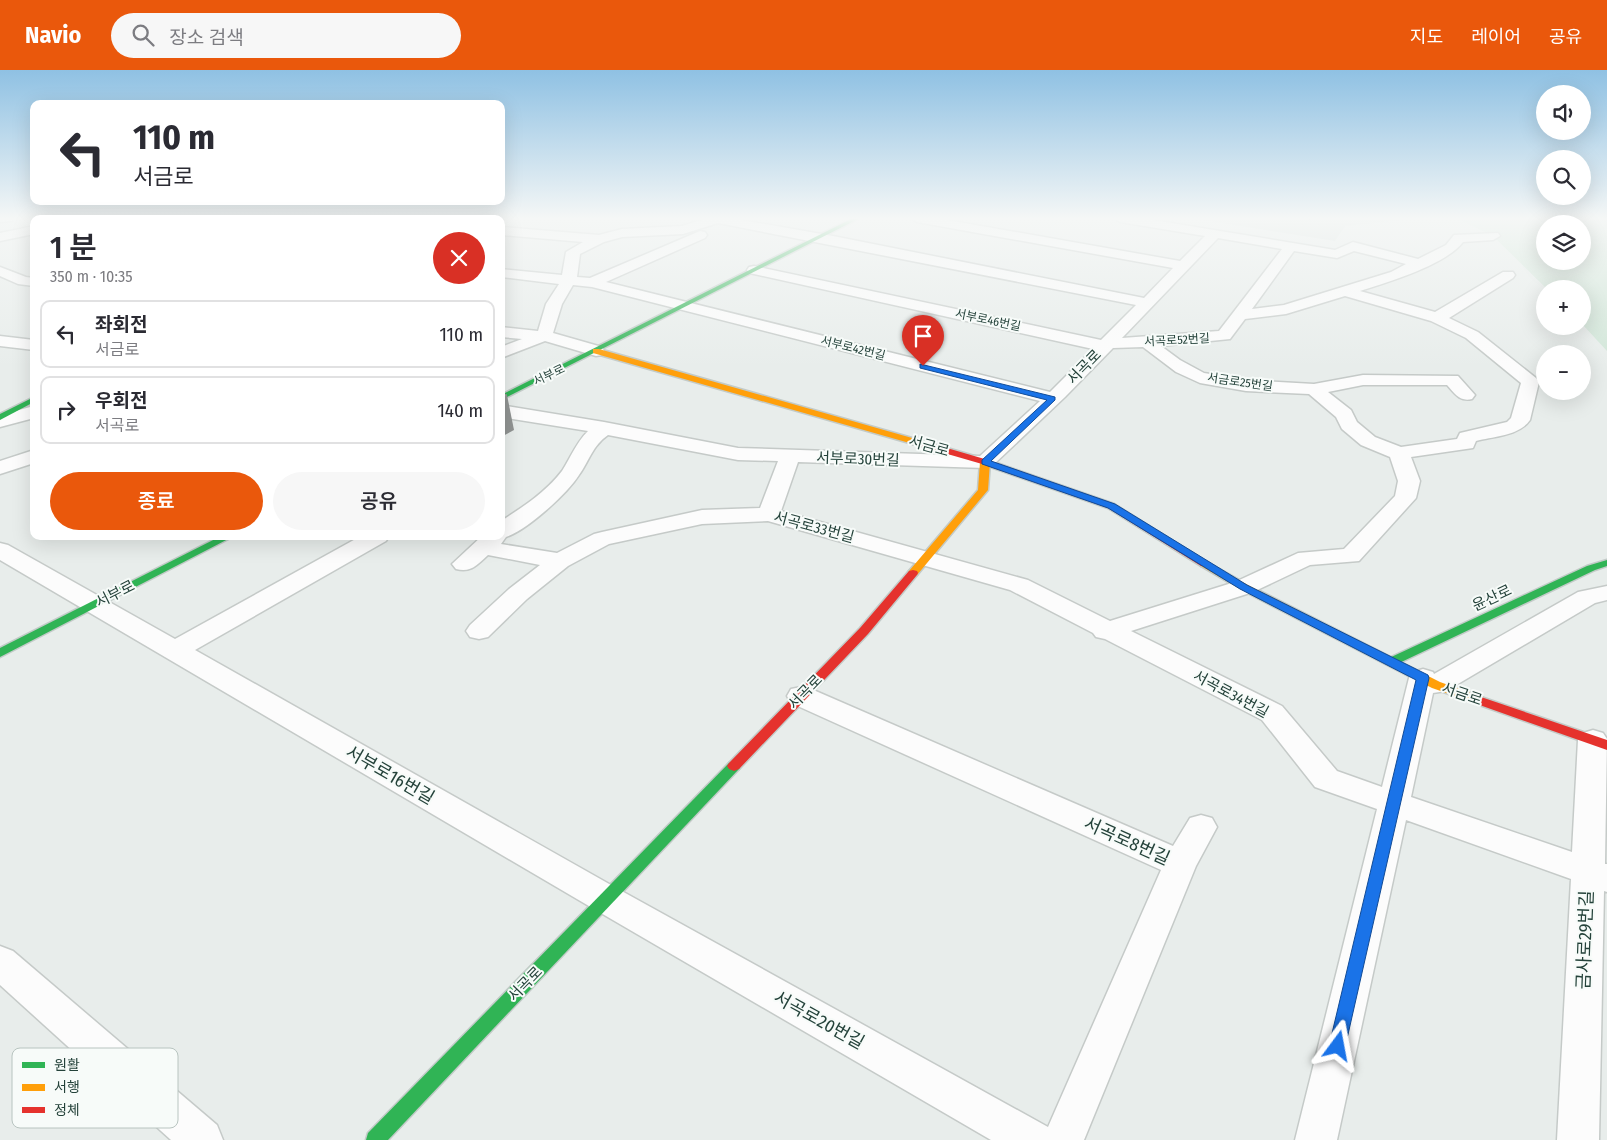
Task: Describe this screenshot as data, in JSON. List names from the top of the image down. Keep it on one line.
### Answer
{"streets":{"street":["서부로46번길","서곡로52번길","서부로42번길","서곡로","서부로","서금로25번길","서금로","서부로30번길","서곡로33번길","윤산로","서곡로34번길","서부로16번길","서곡로8번길","금사로29번길","서곡로20번길"]},"crossings":[["서부로46번길","서곡로52번길"],["서부로46번길","서곡로"],["서부로46번길","서부로"],["서곡로52번길","서곡로"],["서곡로52번길","서금로25번길"],["서부로42번길","서곡로"],["서부로42번길","서부로"],["서곡로","서금로"],["서곡로","서부로30번길"],["서곡로","서곡로33번길"],["서곡로","서곡로34번길"],["서곡로","서부로16번길"],["서곡로","서곡로8번길"],["서곡로","서곡로20번길"],["서부로","서금로"],["서부로","서부로16번길"],["서금로","서부로30번길"],["서금로","윤산로"],["서금로","금사로29번길"],["서곡로33번길","서곡로34번길"],["서곡로34번길","금사로29번길"],["서부로16번길","서곡로20번길"]],"legend":["원활","서행","정체"],"page":{"header":"Navio","search":"장소 검색","nav":["지도","레이어","공유"],"map_buttons":["+","−"],"turn":["110 m","서금로"],"heading":["1 분","350 m · 10:35"],"list":[{"name":"좌회전","note":"서금로","value":"110 m"},{"name":"우회전","note":"서곡로","value":"140 m"}],"buttons":["종료","공유"]}}
